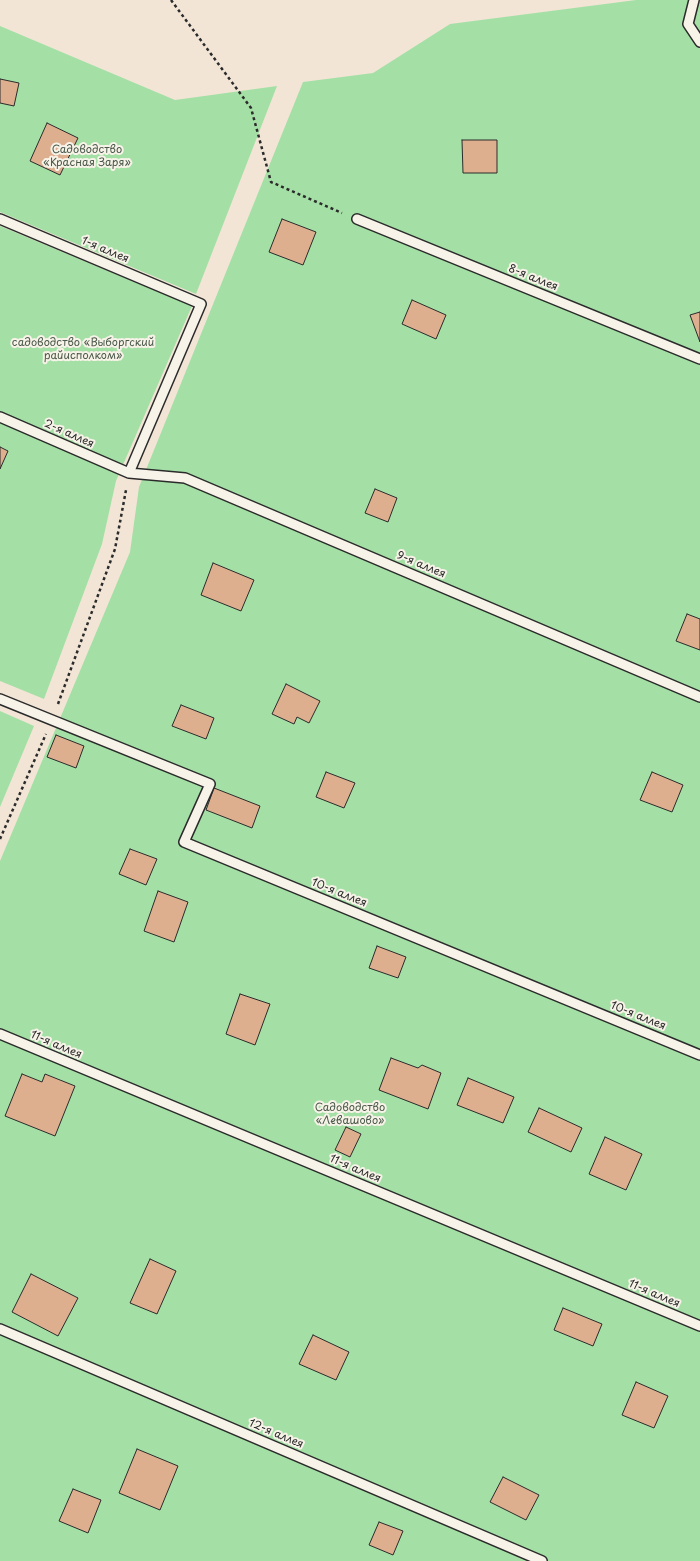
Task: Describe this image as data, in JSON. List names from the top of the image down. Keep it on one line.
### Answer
{"streets":{"lane":["1-я аллея","8-я аллея","2-я аллея","9-я аллея","10-я аллея","11-я аллея","12-я аллея"]},"crossings":[["1-я аллея","2-я аллея"],["1-я аллея","9-я аллея"],["2-я аллея","9-я аллея"]],"parks":["Садоводство «Красная Заря»","садоводство «Выборгский райисполком»","Садоводство «Левашово»"]}
